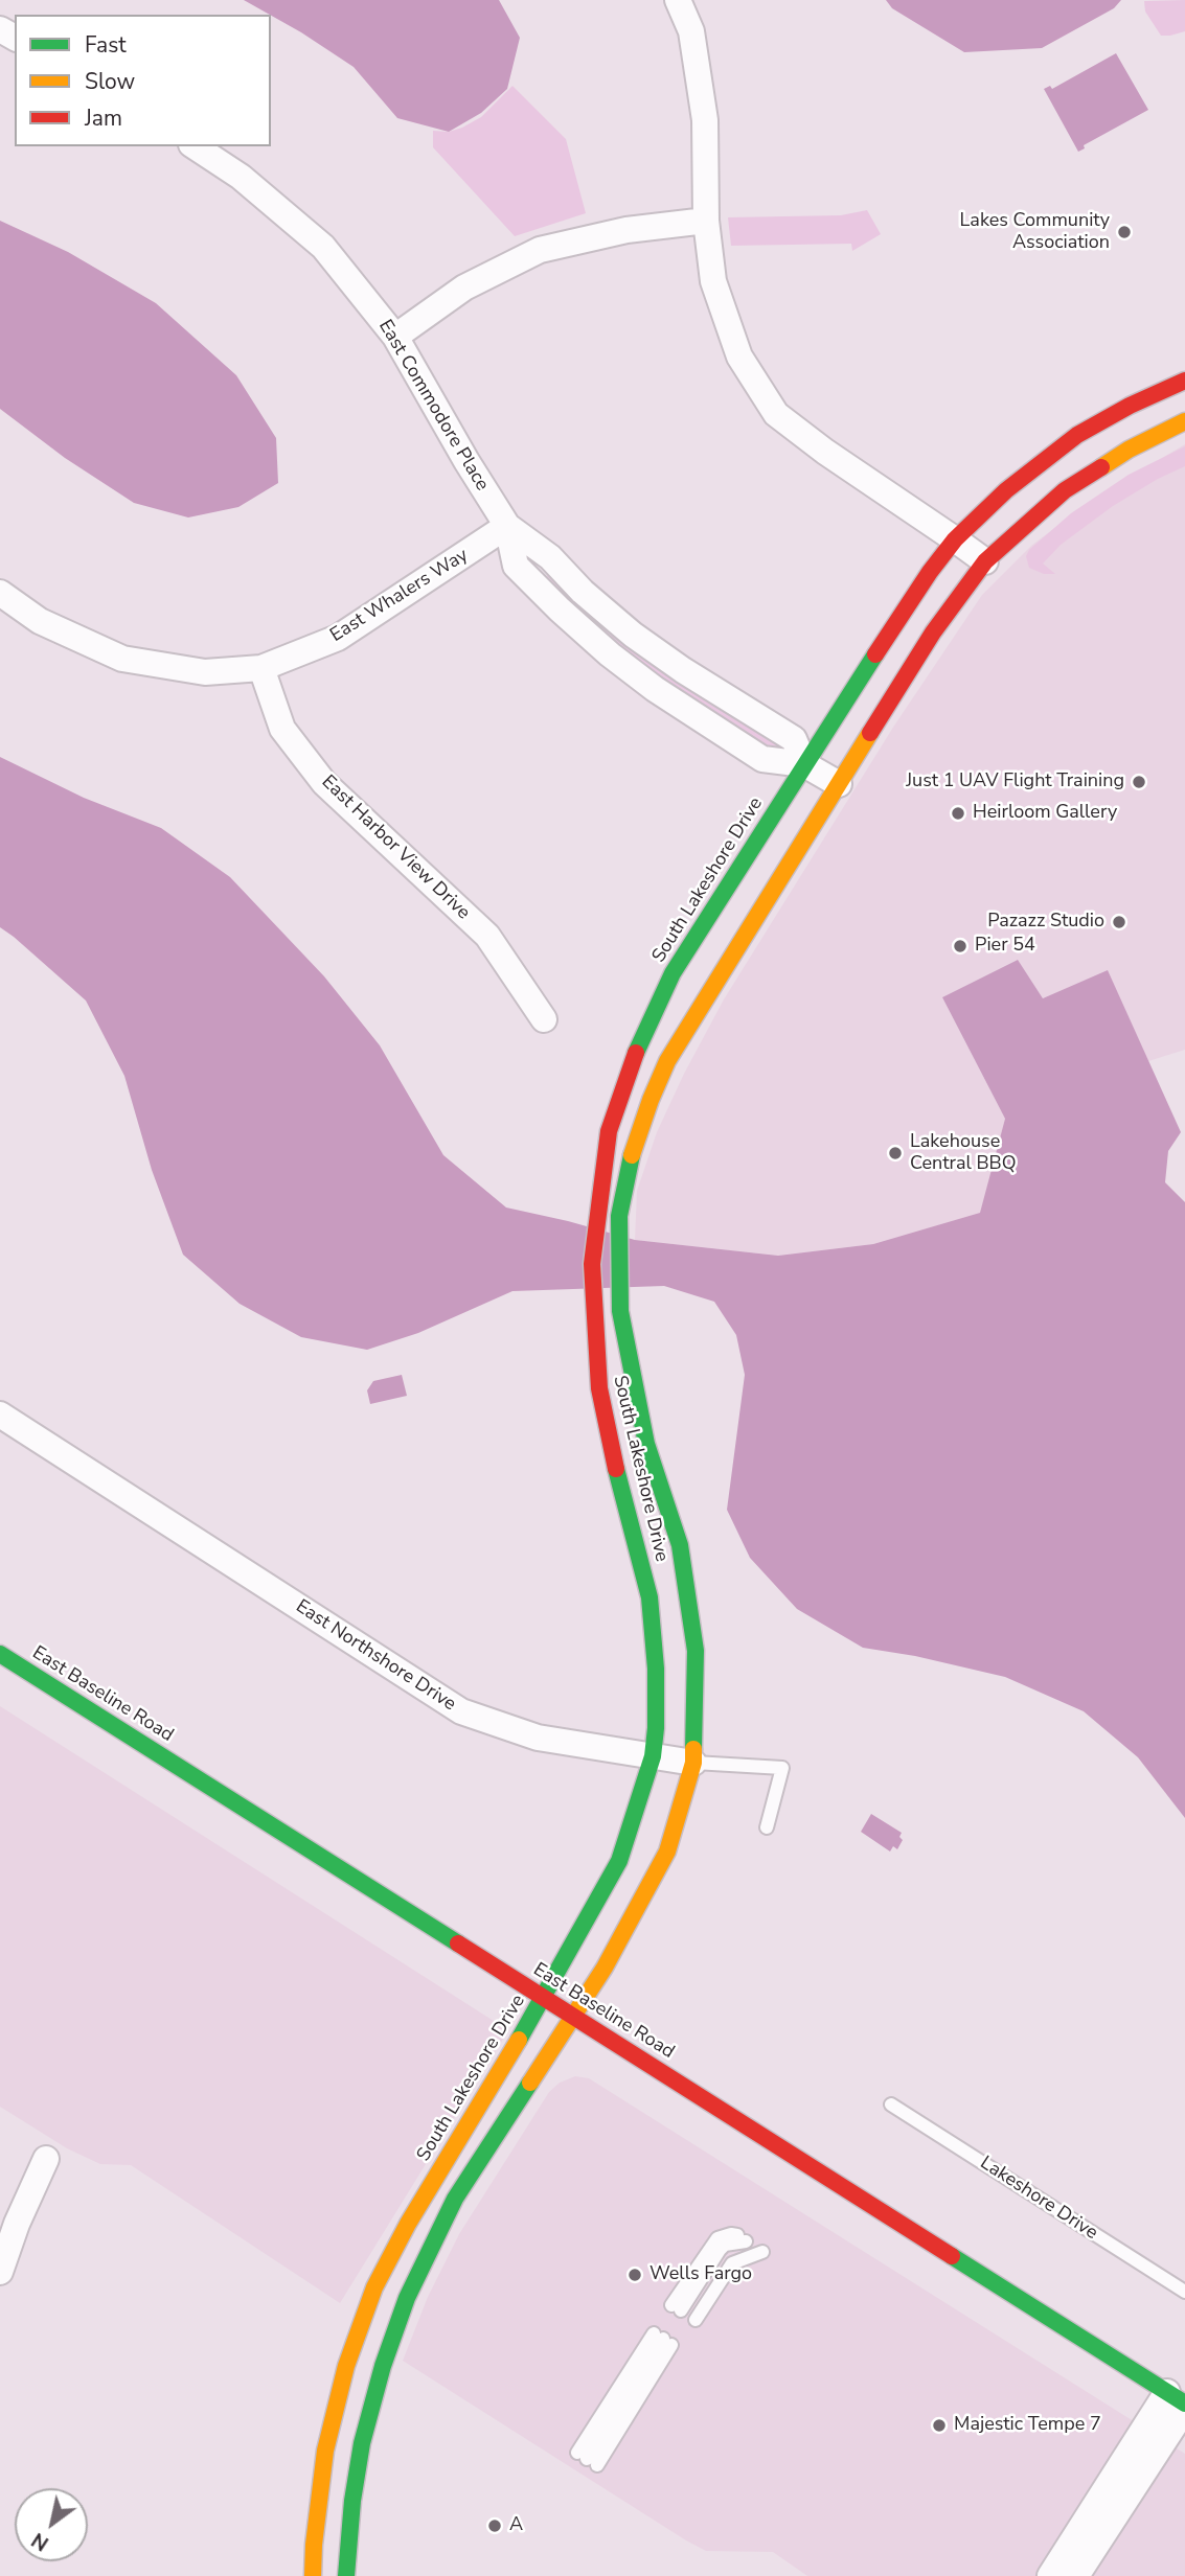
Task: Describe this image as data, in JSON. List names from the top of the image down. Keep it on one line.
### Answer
{"streets":{"street":["East Commodore Place","East Whalers Way","East Harbor View Drive","South Lakeshore Drive","East Northshore Drive","East Baseline Road"],"lane":["Lakeshore Drive"]},"crossings":[["East Commodore Place","East Whalers Way"],["East Commodore Place","South Lakeshore Drive"],["East Whalers Way","East Harbor View Drive"],["South Lakeshore Drive","East Northshore Drive"],["South Lakeshore Drive","East Baseline Road"]],"places":["Lakes Community Association","Just 1 UAV Flight Training","Heirloom Gallery","Pazazz Studio","Pier 54","Lakehouse Central BBQ","Wells Fargo","Majestic Tempe 7","A"],"legend":["Fast","Slow","Jam"],"north":"bottom left"}
